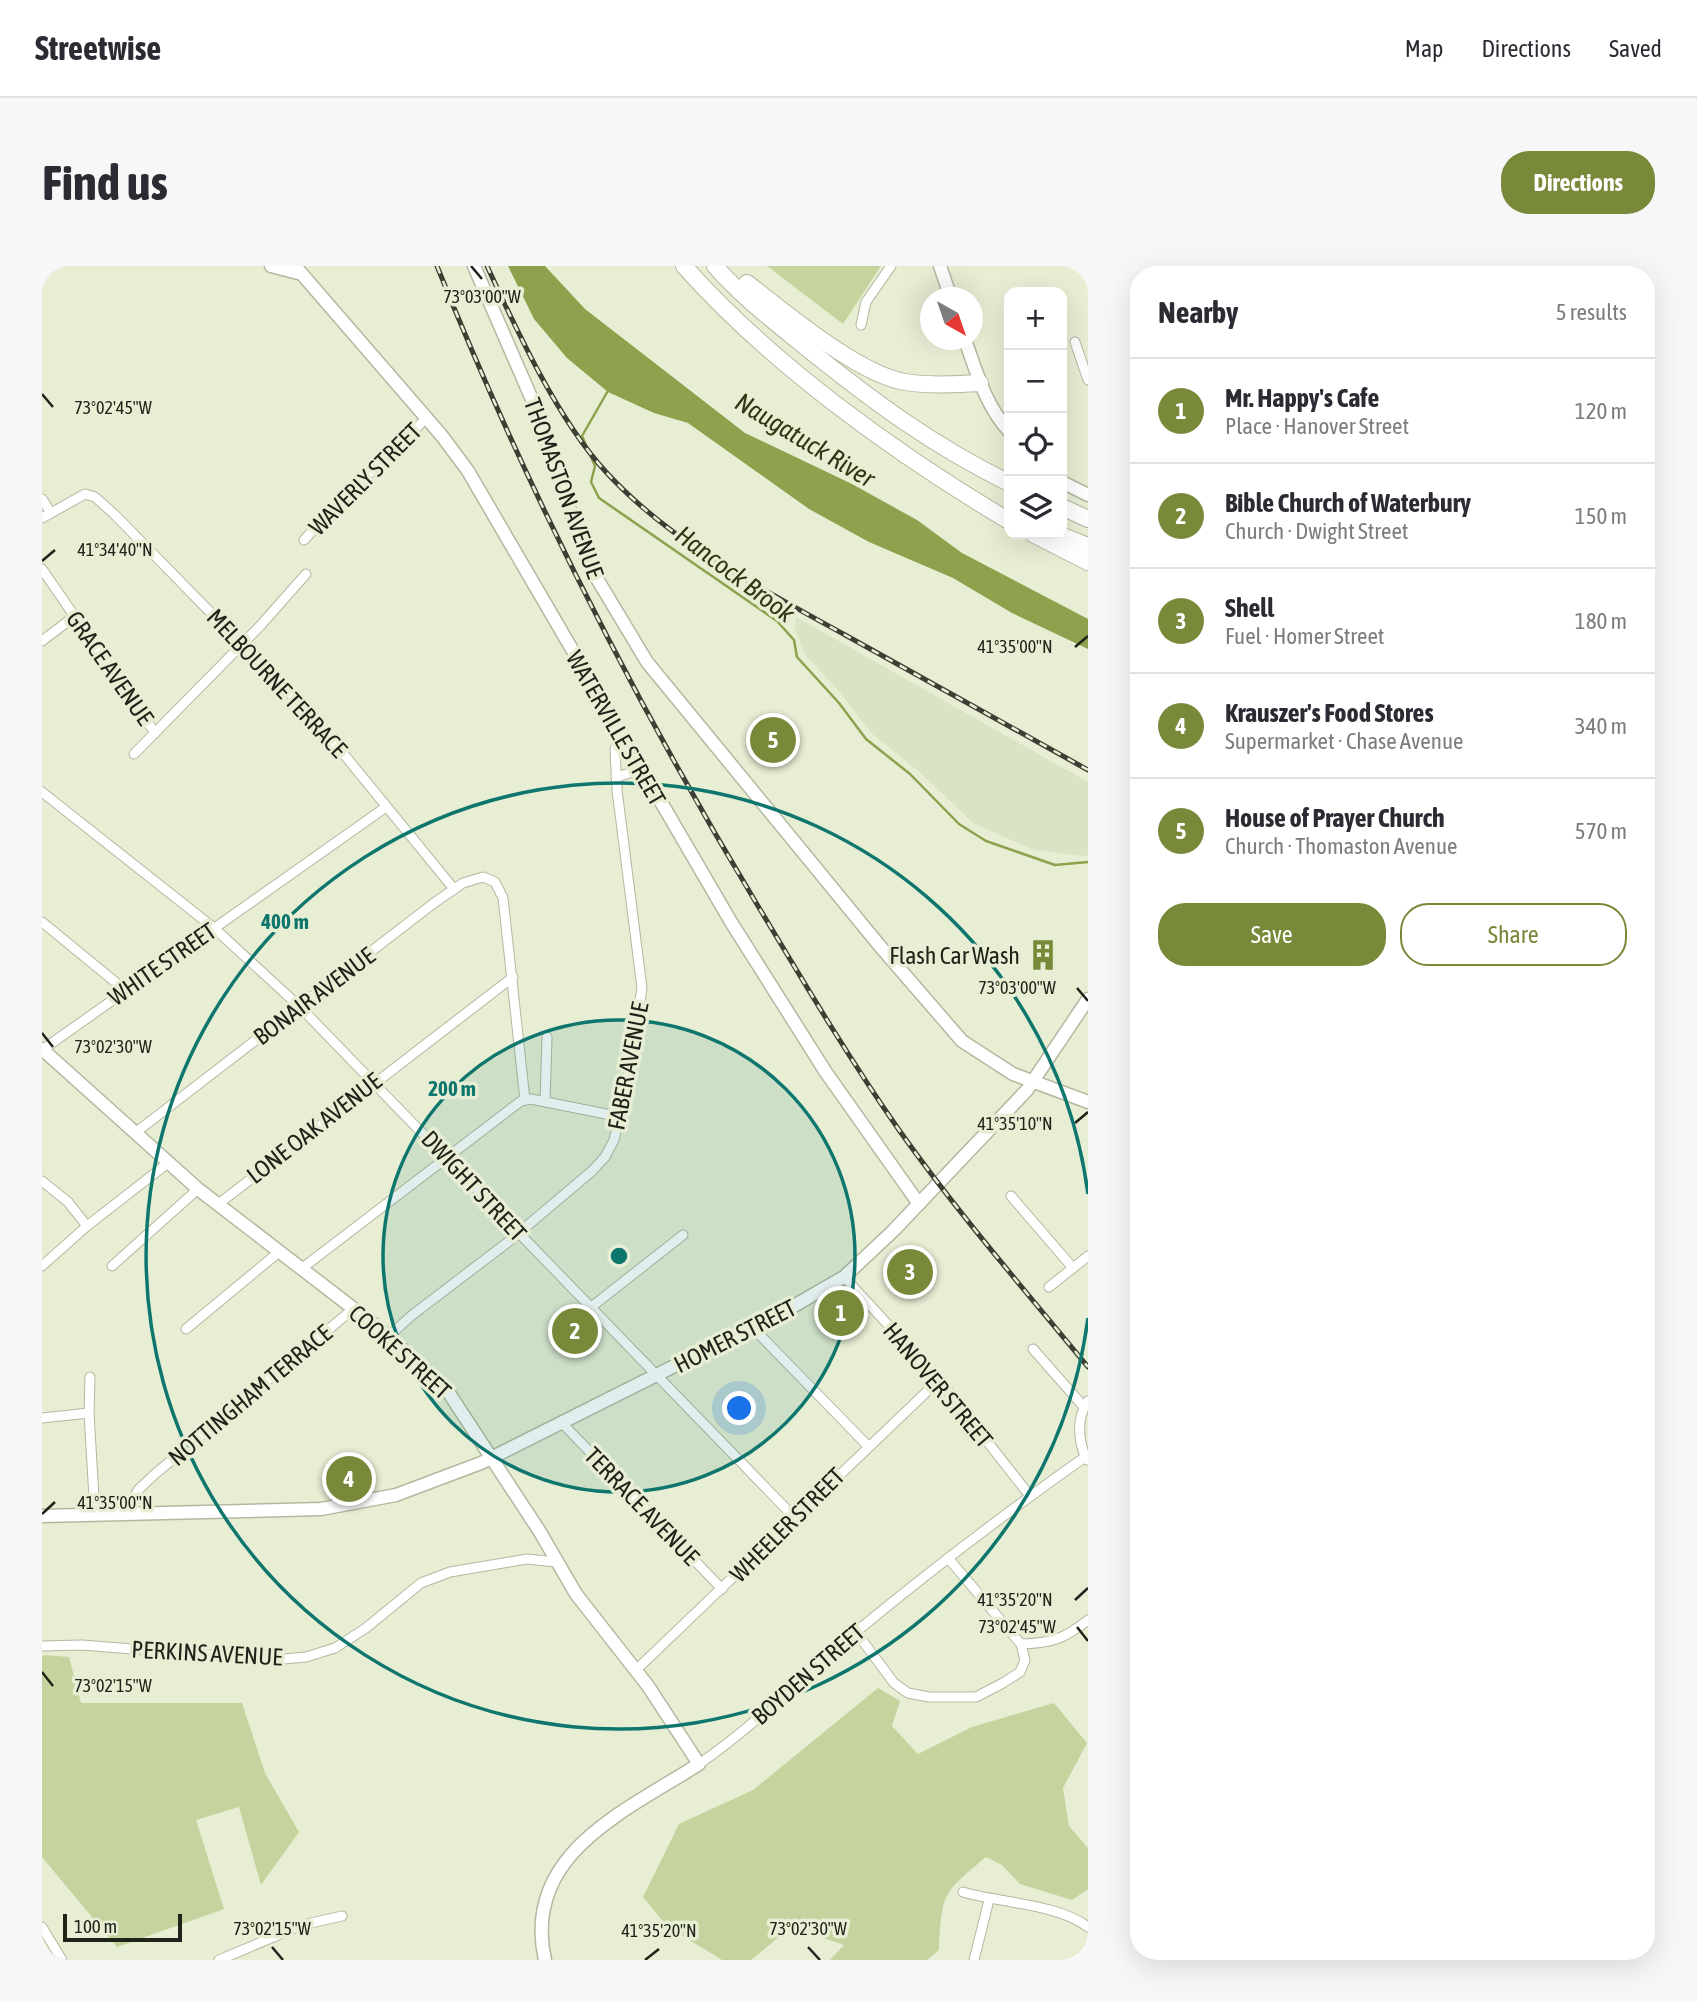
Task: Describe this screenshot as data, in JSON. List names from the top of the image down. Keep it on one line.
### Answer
{"streets":{"main road":["THOMASTON AVENUE","WATERVILLE STREET","HOMER STREET","COOKE STREET","BOYDEN STREET"],"street":["WAVERLY STREET","GRACE AVENUE","MELBOURNE TERRACE","WHITE STREET","BONAIR AVENUE","FABER AVENUE","LONE OAK AVENUE","DWIGHT STREET","HANOVER STREET","NOTTINGHAM TERRACE","TERRACE AVENUE","WHEELER STREET","PERKINS AVENUE"]},"crossings":[["WAVERLY STREET","GRACE AVENUE"],["WAVERLY STREET","MELBOURNE TERRACE"],["WAVERLY STREET","WATERVILLE STREET"],["THOMASTON AVENUE","HOMER STREET"],["MELBOURNE TERRACE","WHITE STREET"],["MELBOURNE TERRACE","BONAIR AVENUE"],["WATERVILLE STREET","FABER AVENUE"],["WATERVILLE STREET","HOMER STREET"],["WHITE STREET","DWIGHT STREET"],["WHITE STREET","COOKE STREET"],["BONAIR AVENUE","LONE OAK AVENUE"],["BONAIR AVENUE","DWIGHT STREET"],["BONAIR AVENUE","COOKE STREET"],["FABER AVENUE","DWIGHT STREET"],["FABER AVENUE","COOKE STREET"],["LONE OAK AVENUE","DWIGHT STREET"],["LONE OAK AVENUE","COOKE STREET"],["DWIGHT STREET","HOMER STREET"],["DWIGHT STREET","WHEELER STREET"],["HOMER STREET","COOKE STREET"],["HOMER STREET","HANOVER STREET"],["HOMER STREET","NOTTINGHAM TERRACE"],["HOMER STREET","TERRACE AVENUE"],["COOKE STREET","NOTTINGHAM TERRACE"],["COOKE STREET","WHEELER STREET"],["COOKE STREET","PERKINS AVENUE"],["COOKE STREET","BOYDEN STREET"],["HANOVER STREET","WHEELER STREET"],["HANOVER STREET","BOYDEN STREET"],["TERRACE AVENUE","WHEELER STREET"]],"water":["Naugatuck River","Hancock Brook"],"places":{"building":["Flash Car Wash"]},"scale_bar":"100 m","north":"bottom right","page":{"header":"Streetwise","nav":["Map","Directions","Saved"],"buttons":["Directions",["Save","Share"]],"title":"Find us","heading":["Nearby","5 results"],"map_buttons":["+","−"],"list":[{"mark":"1","name":"Mr. Happy's Cafe","note":"Place · Hanover Street","value":"120 m"},{"mark":"2","name":"Bible Church of Waterbury","note":"Church · Dwight Street","value":"150 m"},{"mark":"3","name":"Shell","note":"Fuel · Homer Street","value":"180 m"},{"mark":"4","name":"Krauszer's Food Stores","note":"Supermarket · Chase Avenue","value":"340 m"},{"mark":"5","name":"House of Prayer Church","note":"Church · Thomaston Avenue","value":"570 m"}],"pins":["5","3","1","2","4"],"scale":"100 m"},"coordinates":["73°03'00\"W","73°02'45\"W","41°34'40\"N","41°35'00\"N","73°02'30\"W","41°35'10\"N","41°35'20\"N","73°02'15\"W"],"rings":["400 m","200 m"]}
